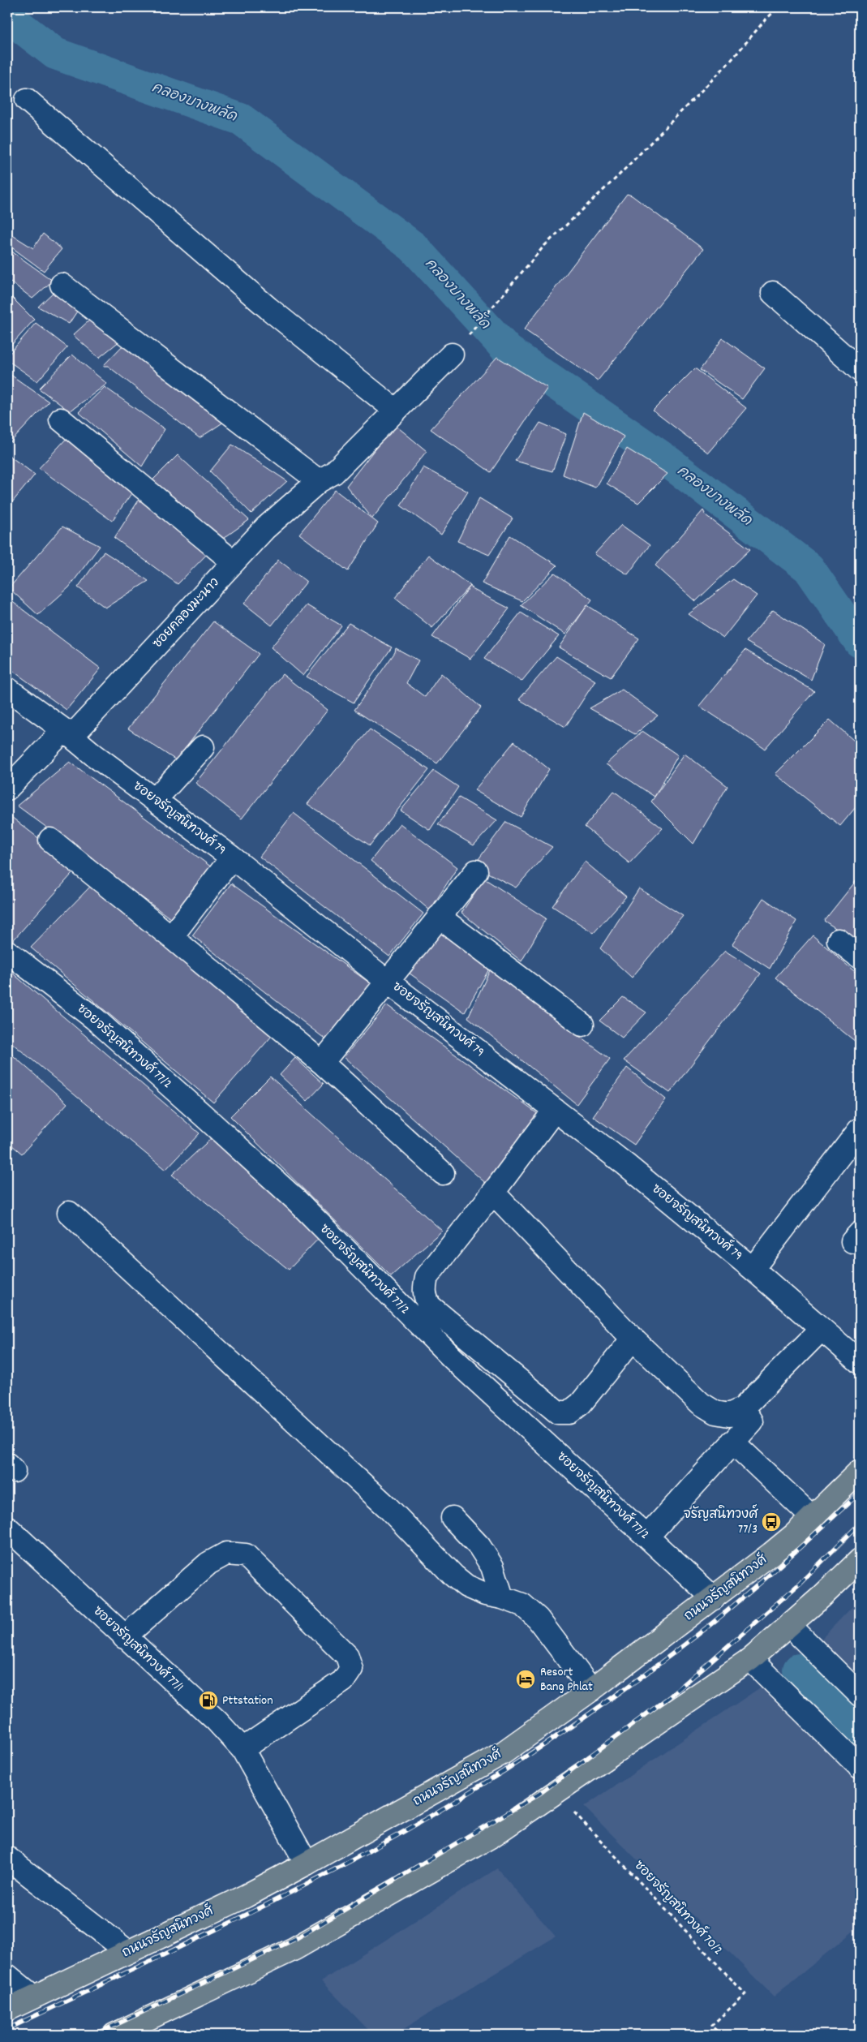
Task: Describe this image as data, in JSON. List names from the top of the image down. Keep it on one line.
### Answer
{"streets":{"main road":["ถนนจรัญสนิทวงศ์"],"street":["ซอยคลองมะนาว","ซอยจรัญสนิทวงศ์ 79","ซอยจรัญสนิทวงศ์ 77/2","ซอยจรัญสนิทวงศ์ 77/1"],"path":["ซอยจรัญสนิทวงศ์ 70/2"]},"crossings":[["ซอยคลองมะนาว","ซอยจรัญสนิทวงศ์ 79"],["ซอยจรัญสนิทวงศ์ 77/2","ถนนจรัญสนิทวงศ์"],["ถนนจรัญสนิทวงศ์","ซอยจรัญสนิทวงศ์ 77/1"]],"water":["คลองบางพลัด"],"places":{"bus stop":["จรัญสนิทวงศ์ 77/3"],"hotel":["Resort Bang Phlat"],"fuel station":["Pttstation"]}}
